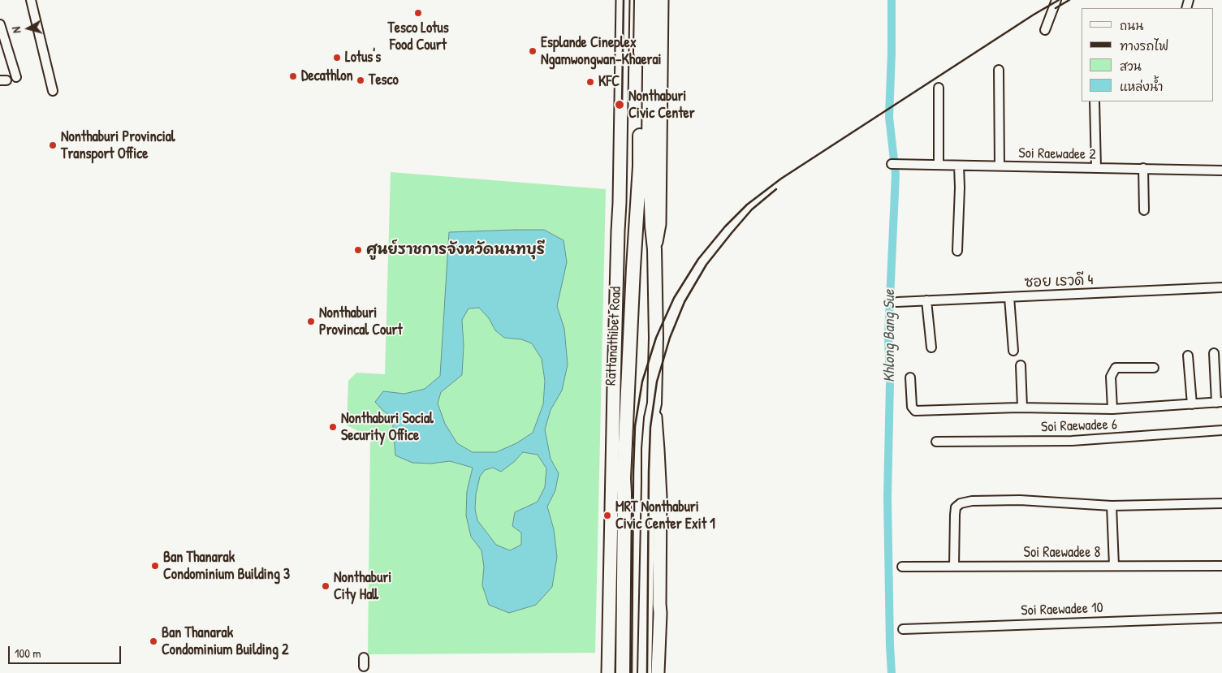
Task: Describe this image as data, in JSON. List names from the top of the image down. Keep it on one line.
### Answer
{"streets":{"main road":["Rattanathibet Road"],"street":["Soi Raewadee 2","ซอย เรวดี 4","Soi Raewadee 6","Soi Raewadee 8","Soi Raewadee 10"]},"water":["Khlong Bang Sue"],"places":["Tesco Lotus Food Court","Esplande Cineplex Ngamwongwan-Khaerai","Lotus's","Decathlon","Tesco","KFC","Nonthaburi Civic Center","Nonthaburi Provincial Transport Office","ศูนย์ราชการจังหวัดนนทบุรี","Nonthaburi Provincal Court","Nonthaburi Social Security Office","MRT Nonthaburi Civic Center Exit 1","Ban Thanarak Condominium Building 3","Nonthaburi City Hall","Ban Thanarak Condominium Building 2"],"legend":["ถนน","ทางรถไฟ","สวน","แหล่งน้ำ"],"scale_bar":"100 m","north":"left"}
